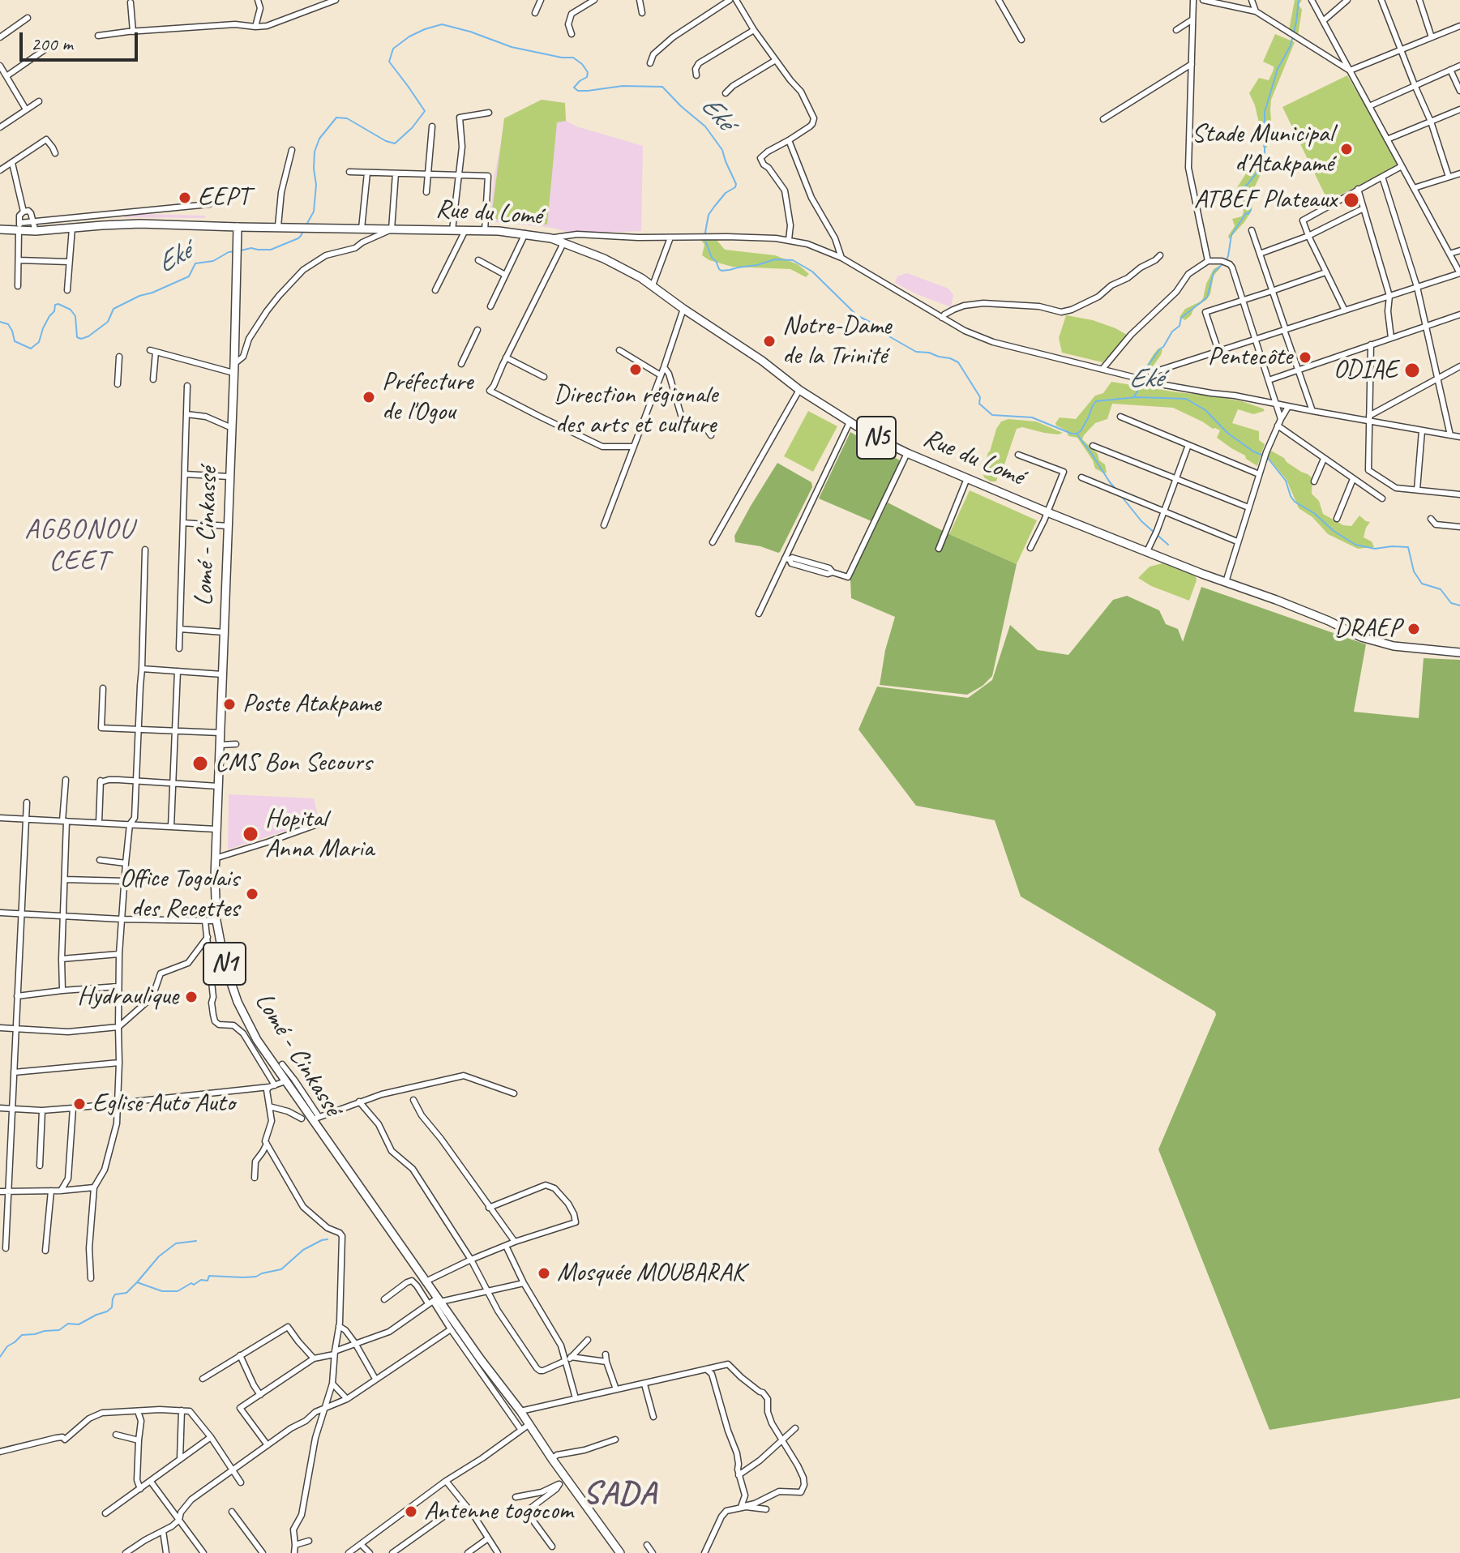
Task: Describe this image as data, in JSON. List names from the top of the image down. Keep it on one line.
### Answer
{"streets":{"main road":["Rue du Lomé","N5","Lomé - Cinkassé","N1"]},"crossings":[["Rue du Lomé","N5"],["N5","Lomé - Cinkassé"]],"districts":["AGBONOU CEET","SADA"],"water":["Eké"],"places":["Stade Municipal d'Atakpamé","EEPT","ATBEF Plateaux","Notre-Dame de la Trinité","Pentecôte","Direction régionale des arts et culture","ODIAE","Préfecture de l'Ogou","DRAEP","Poste Atakpame","CMS Bon Secours","Hopital Anna Maria","Office Togolais des Recettes","Hydraulique","Eglise Auto Auto","Mosquée MOUBARAK","Antenne togocom"],"scale_bar":"200 m"}
